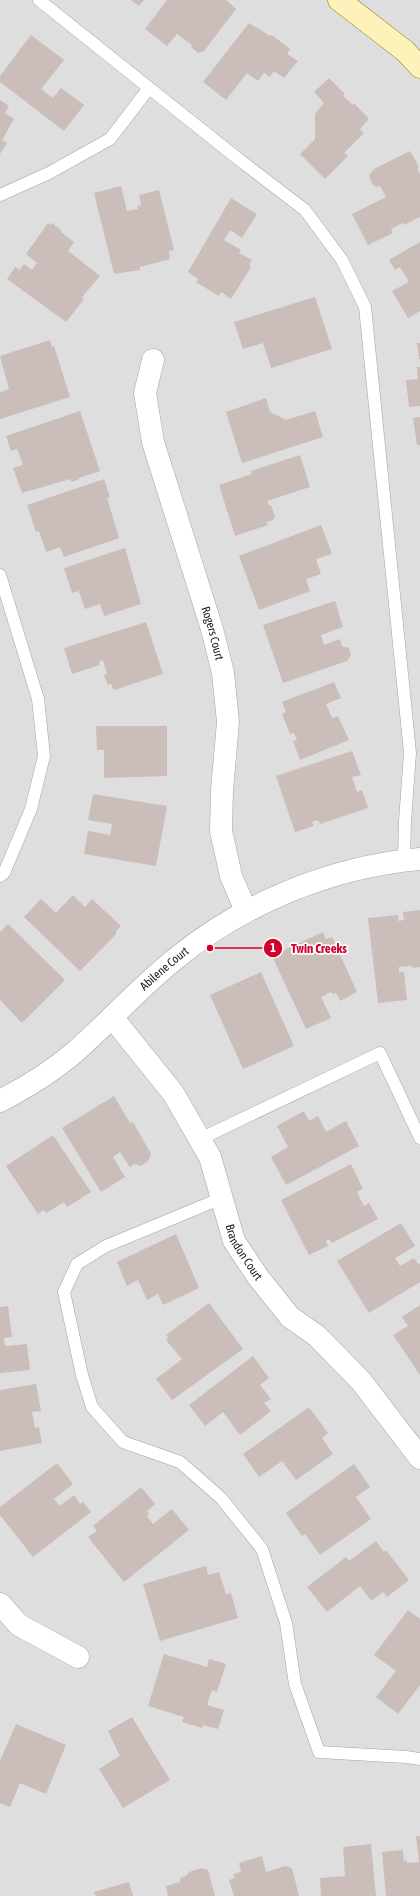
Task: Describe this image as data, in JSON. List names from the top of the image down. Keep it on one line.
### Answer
{"streets":{"street":["Rogers Court","Abilene Court","Brandon Court"]},"crossings":[["Rogers Court","Abilene Court"],["Abilene Court","Brandon Court"]],"places":["Twin Creeks"]}
